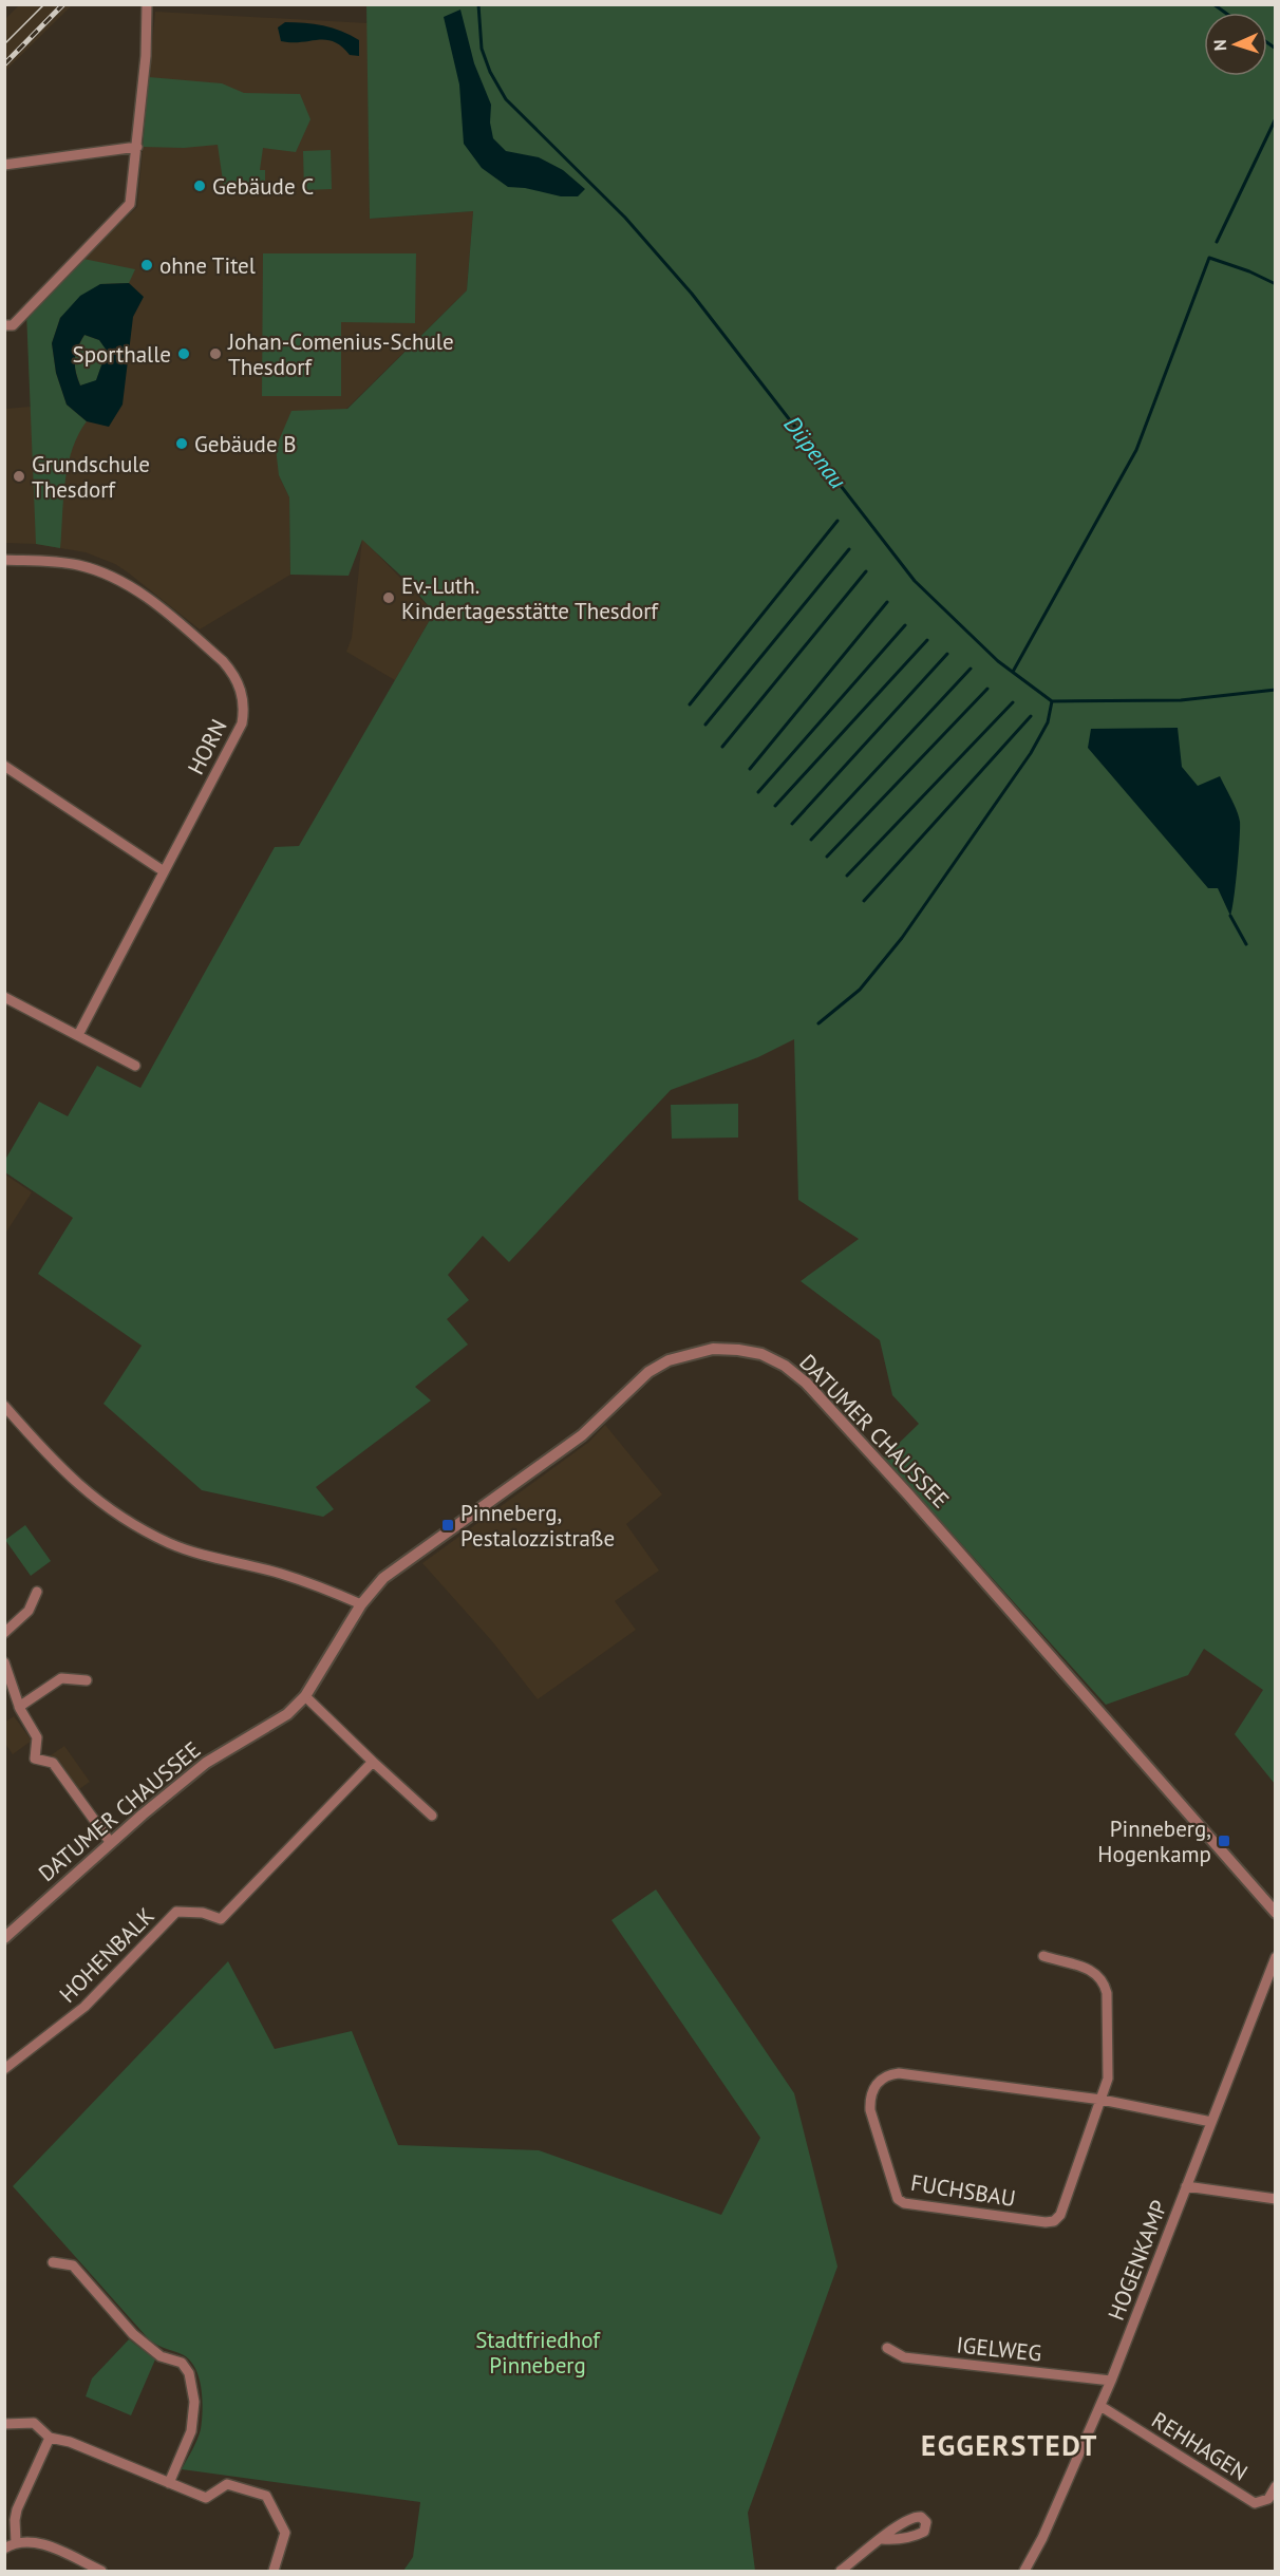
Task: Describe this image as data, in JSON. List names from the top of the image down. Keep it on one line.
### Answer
{"streets":{"street":["HORN","DATUMER CHAUSSEE","HOHENBALK","FUCHSBAU","HOGENKAMP","IGELWEG","REHHAGEN"]},"crossings":[["FUCHSBAU","HOGENKAMP"],["HOGENKAMP","IGELWEG"],["HOGENKAMP","REHHAGEN"]],"districts":["EGGERSTEDT"],"water":["Düpenau"],"parks":["Stadtfriedhof Pinneberg"],"places":{"other":["Gebäude C","ohne Titel","Sporthalle","Johan-Comenius-Schule Thesdorf","Gebäude B","Grundschule Thesdorf","Ev.-Luth. Kindertagesstätte Thesdorf"],"transit":["Pinneberg, Pestalozzistraße","Pinneberg, Hogenkamp"]},"north":"left"}
